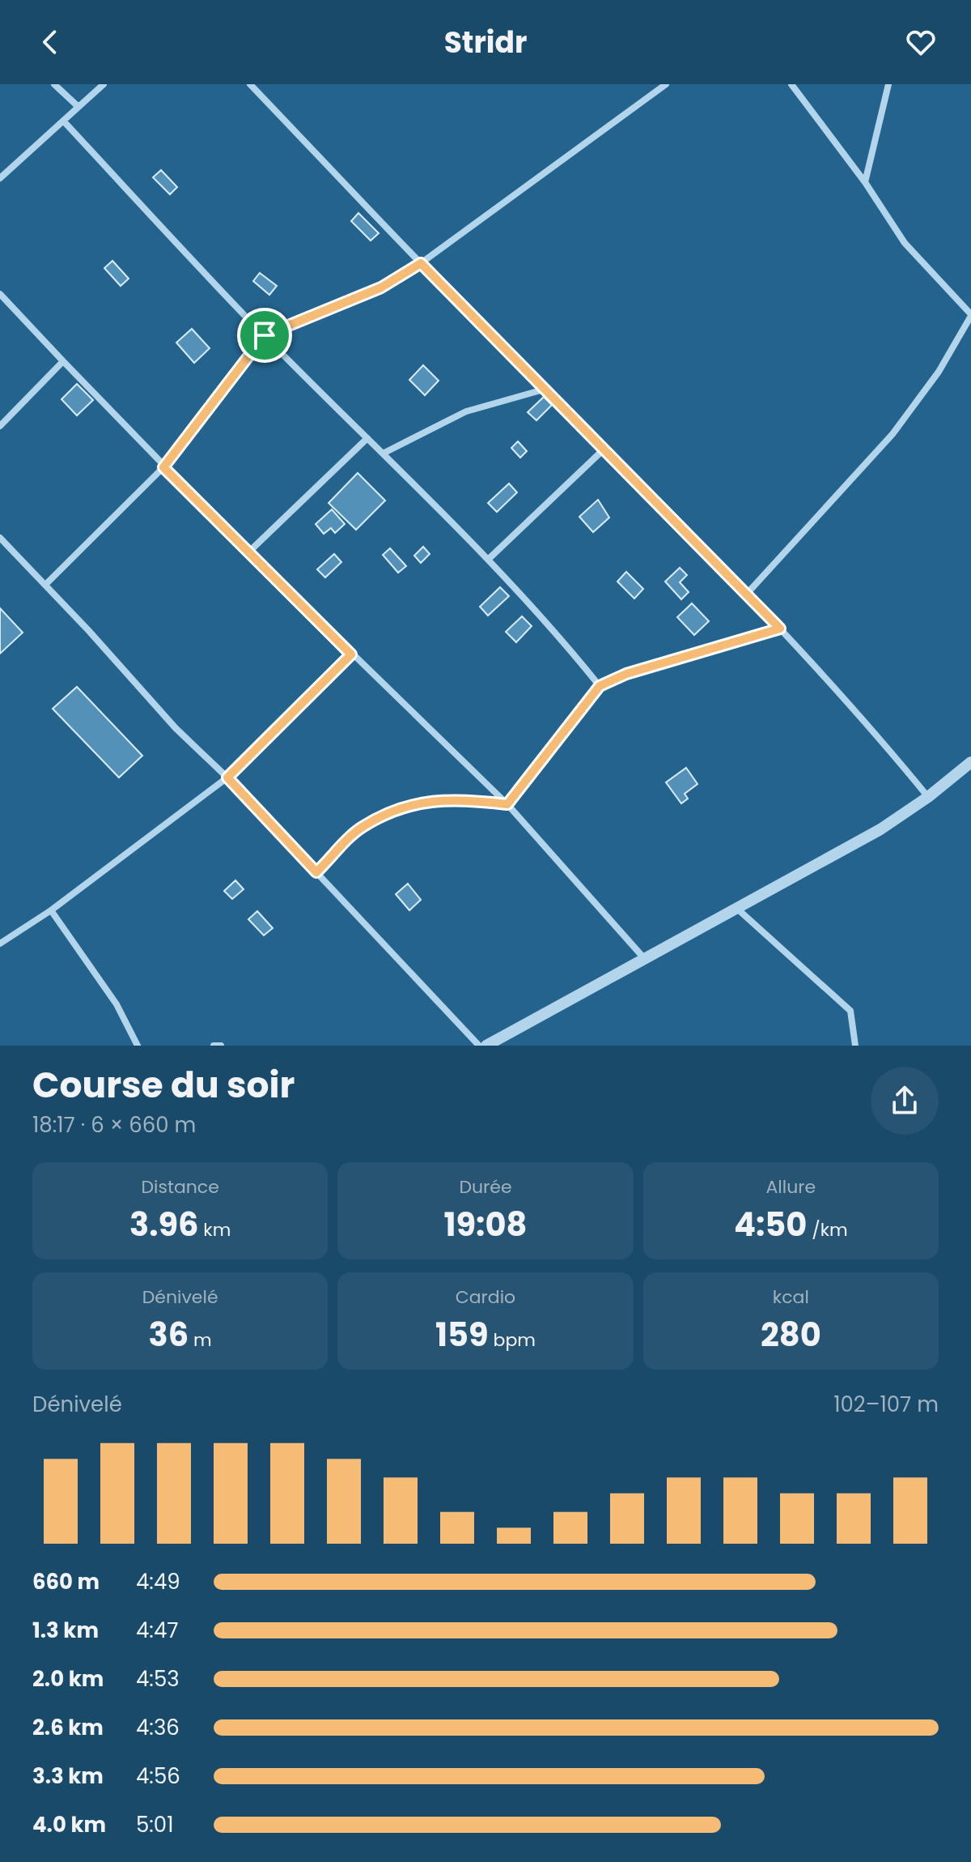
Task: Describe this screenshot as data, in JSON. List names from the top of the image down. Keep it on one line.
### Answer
{"page":{"header":"Stridr","heading":["Course du soir","18:17 · 6 × 660 m"],"stats":[["Distance","3.96 km"],["Durée","19:08"],["Allure","4:50 /km"],["Dénivelé","36 m"],["Cardio","159 bpm"],["kcal","280"]],"chart":["Dénivelé","102–107 m"],"list":[{"name":"660 m","note":"4:49"},{"name":"1.3 km","note":"4:47"},{"name":"2.0 km","note":"4:53"},{"name":"2.6 km","note":"4:36"},{"name":"3.3 km","note":"4:56"},{"name":"4.0 km","note":"5:01"}]}}
